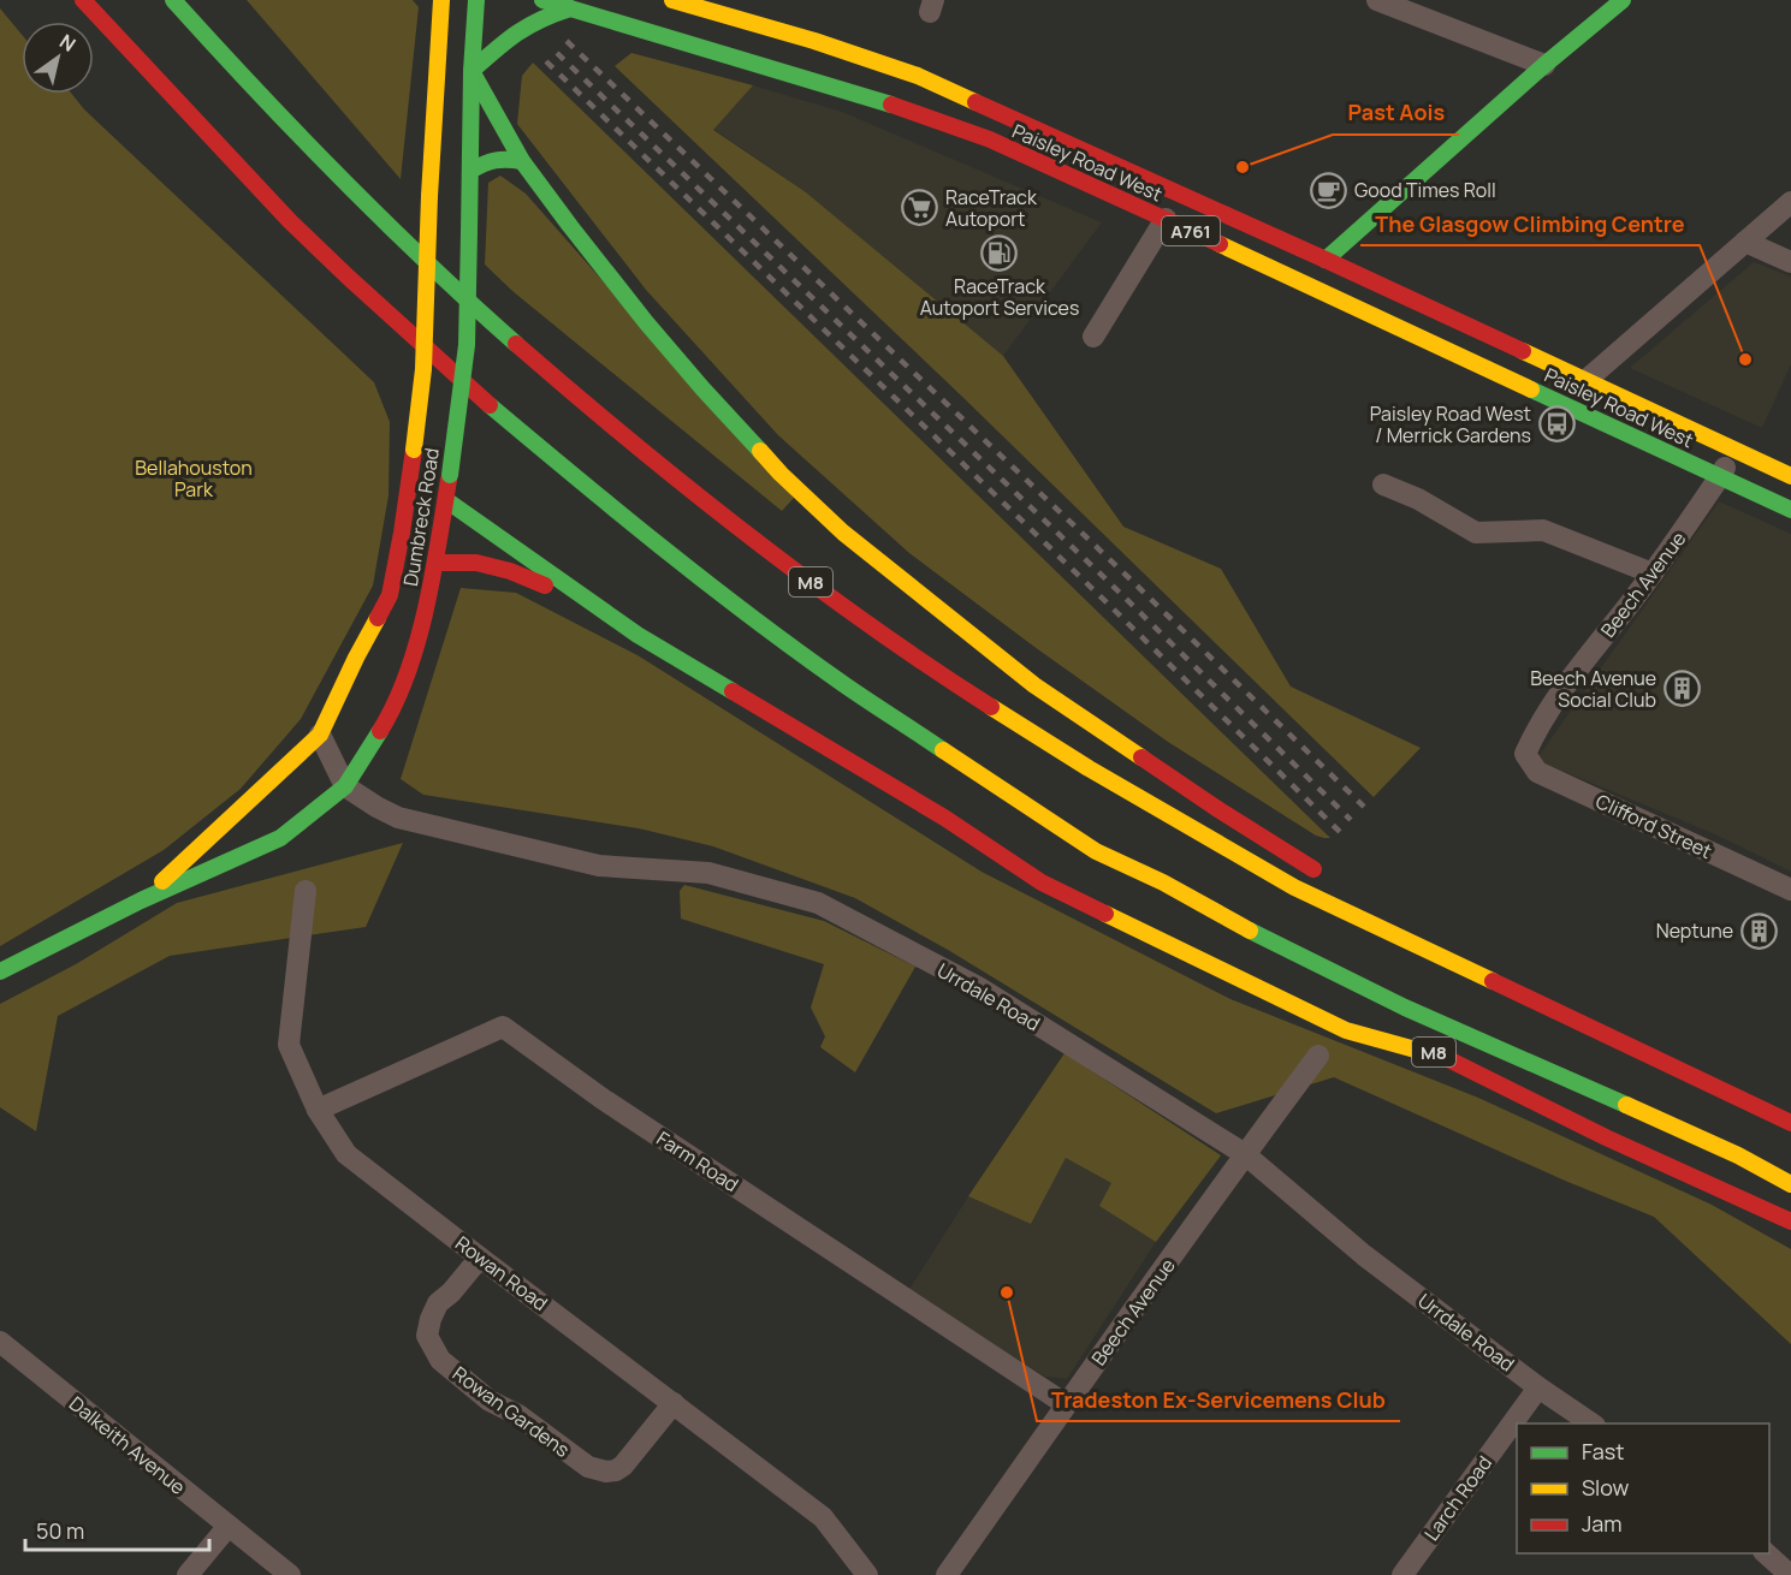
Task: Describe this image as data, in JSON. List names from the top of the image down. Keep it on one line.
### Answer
{"streets":{"main road":["Paisley Road West","A761","Dumbreck Road","M8"],"street":["Beech Avenue","Clifford Street","Urrdale Road","Farm Road","Rowan Road","Rowan Gardens","Dalkeith Avenue","Larch Road"]},"crossings":[["Paisley Road West","Beech Avenue"],["Dumbreck Road","Urrdale Road"],["Beech Avenue","Clifford Street"],["Beech Avenue","Urrdale Road"],["Beech Avenue","Farm Road"],["Urrdale Road","Larch Road"],["Farm Road","Rowan Road"],["Rowan Road","Rowan Gardens"]],"parks":["Bellahouston Park"],"places":{"other":["Past Aois","The Glasgow Climbing Centre","Tradeston Ex-Servicemens Club"],"cafe":["Good Times Roll"],"supermarket":["RaceTrack Autoport"],"fuel station":["RaceTrack Autoport Services"],"bus stop":["Paisley Road West / Merrick Gardens"],"building":["Beech Avenue Social Club","Neptune"]},"legend":["Fast","Slow","Jam"],"scale_bar":"50 m","north":"top right"}
